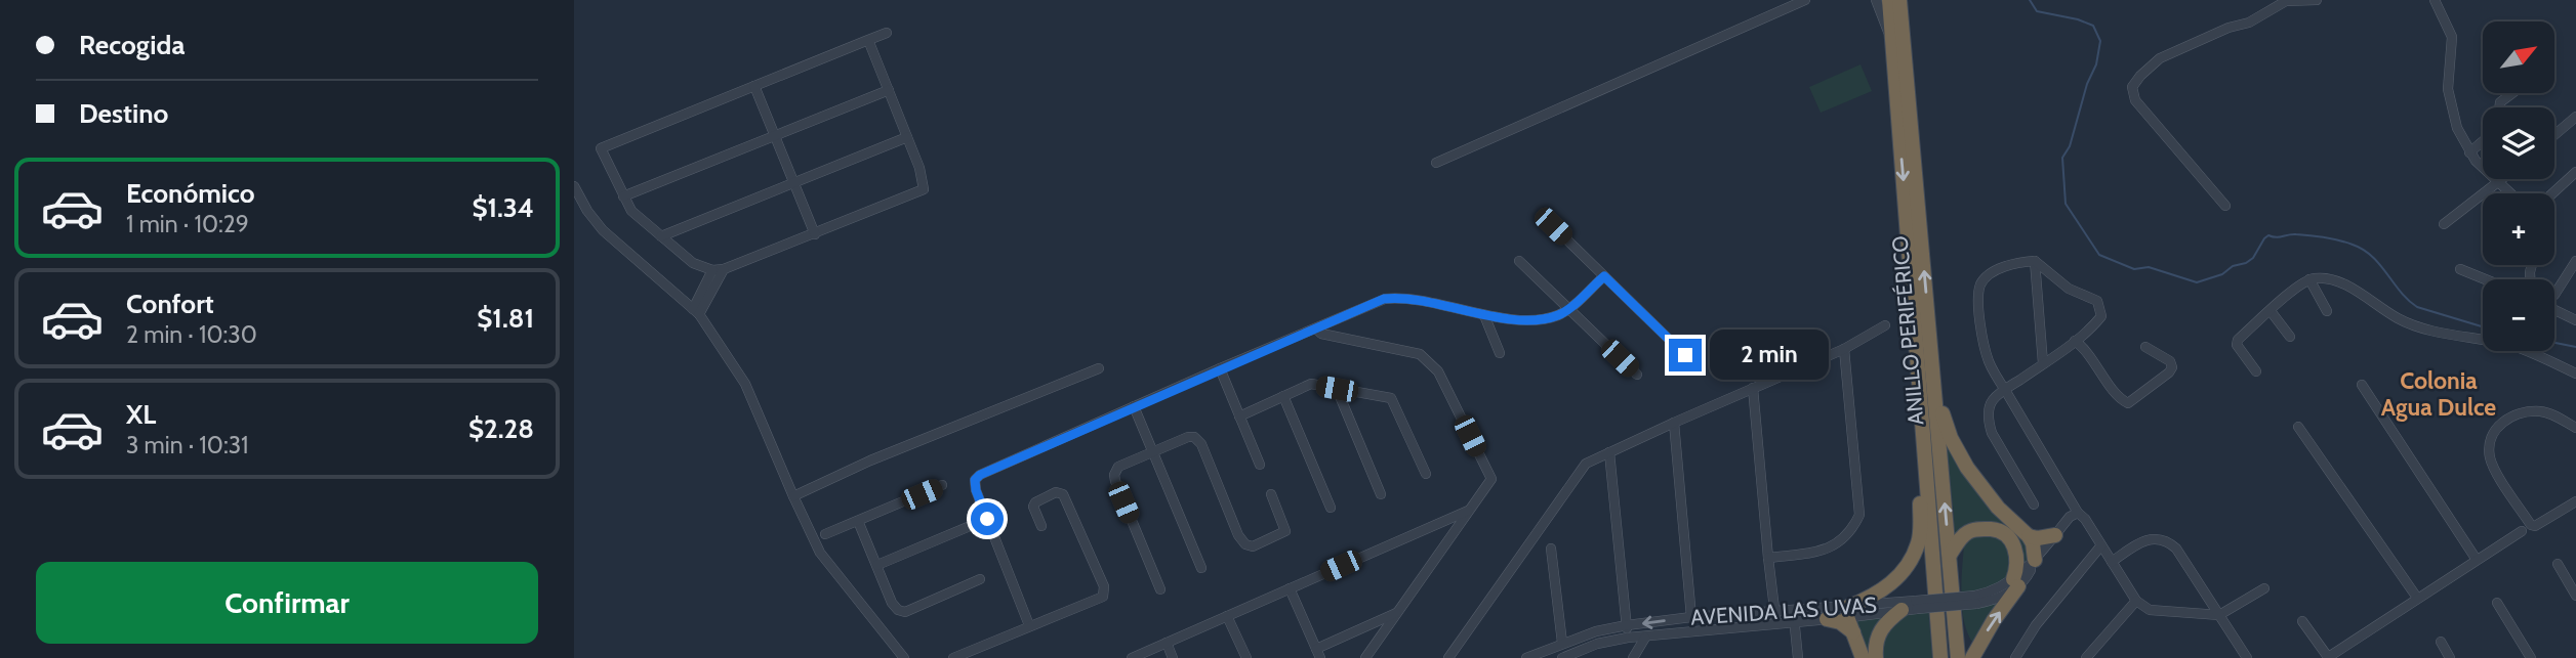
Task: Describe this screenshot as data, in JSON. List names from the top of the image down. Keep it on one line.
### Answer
{"streets":{"highway":["ANILLO PERIFÉRICO"],"street":["AVENIDA LAS UVAS"]},"districts":["Colonia Agua Dulce"],"north":"top right","page":{"banner":["Recogida","Destino"],"map_buttons":["+","−"],"list":[{"name":"Económico","note":"1 min · 10:29","value":"$1.34"},{"name":"Confort","note":"2 min · 10:30","value":"$1.81"},{"name":"XL","note":"3 min · 10:31","value":"$2.28"}],"bubble":"2 min","buttons":"Confirmar"}}
